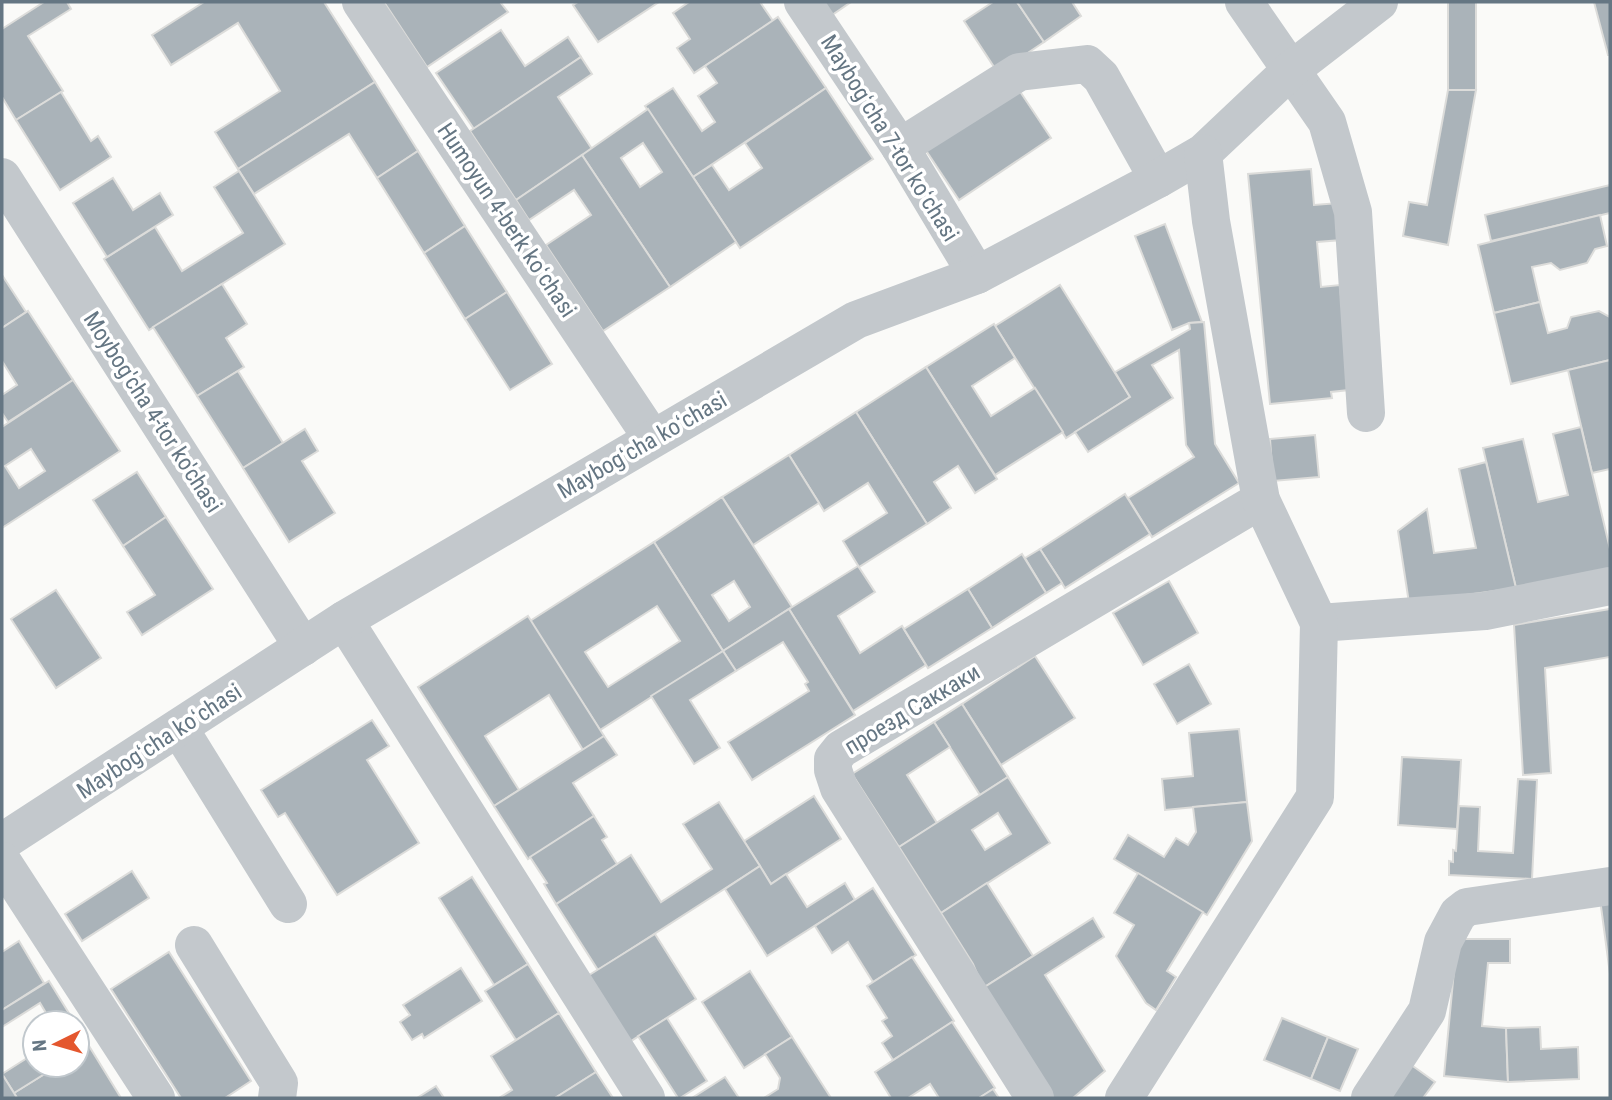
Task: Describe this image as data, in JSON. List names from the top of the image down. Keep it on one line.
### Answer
{"streets":{"street":["Maybogʻcha 7-tor koʻchasi","Humoyun 4-berk koʻchasi","Moybog'cha 4-tor ko'chasi","Maybogʻcha koʻchasi","проезд Саккаки"]},"crossings":[["Maybogʻcha 7-tor koʻchasi","Maybogʻcha koʻchasi"],["Humoyun 4-berk koʻchasi","Maybogʻcha koʻchasi"],["Moybog'cha 4-tor ko'chasi","Maybogʻcha koʻchasi"]],"north":"left"}
